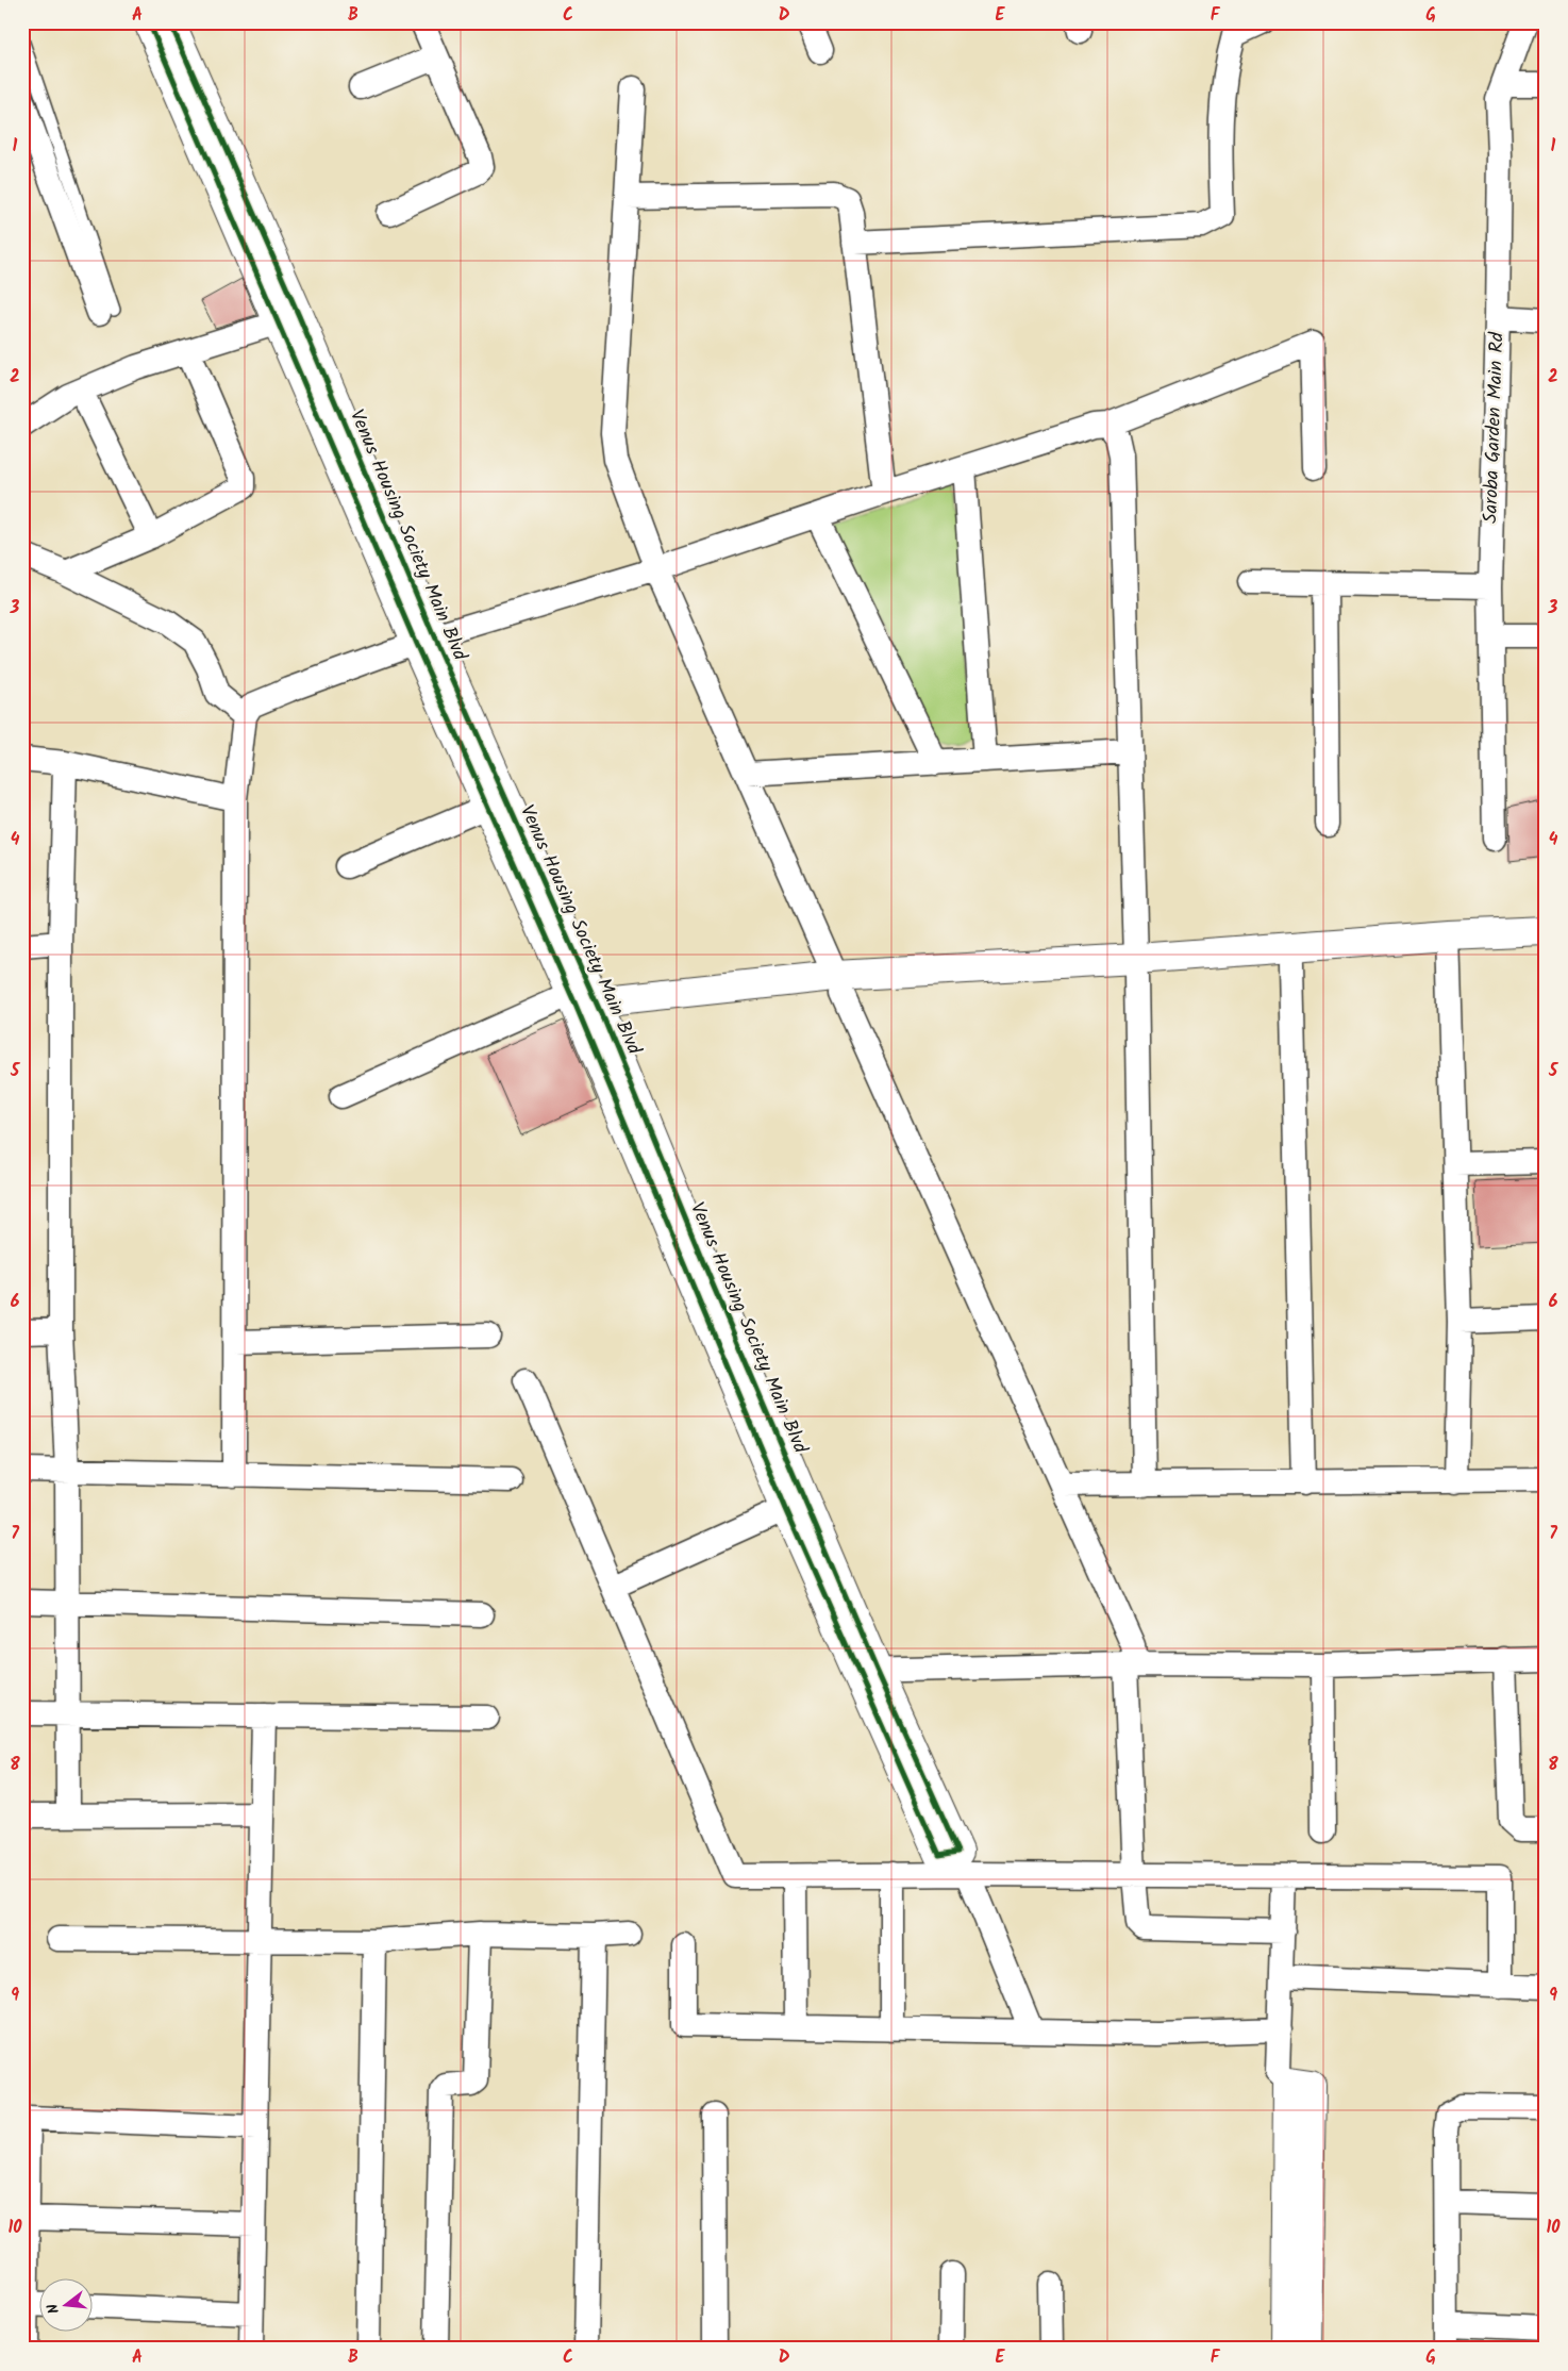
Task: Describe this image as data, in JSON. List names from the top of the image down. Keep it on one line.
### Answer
{"streets":{"street":["Saroba Garden Main Rd","Venus Housing Society Main Blvd"]},"north":"left","grid":{"columns":["A","B","C","D","E","F","G"],"rows":["1","2","3","4","5","6","7","8","9","10"]}}
